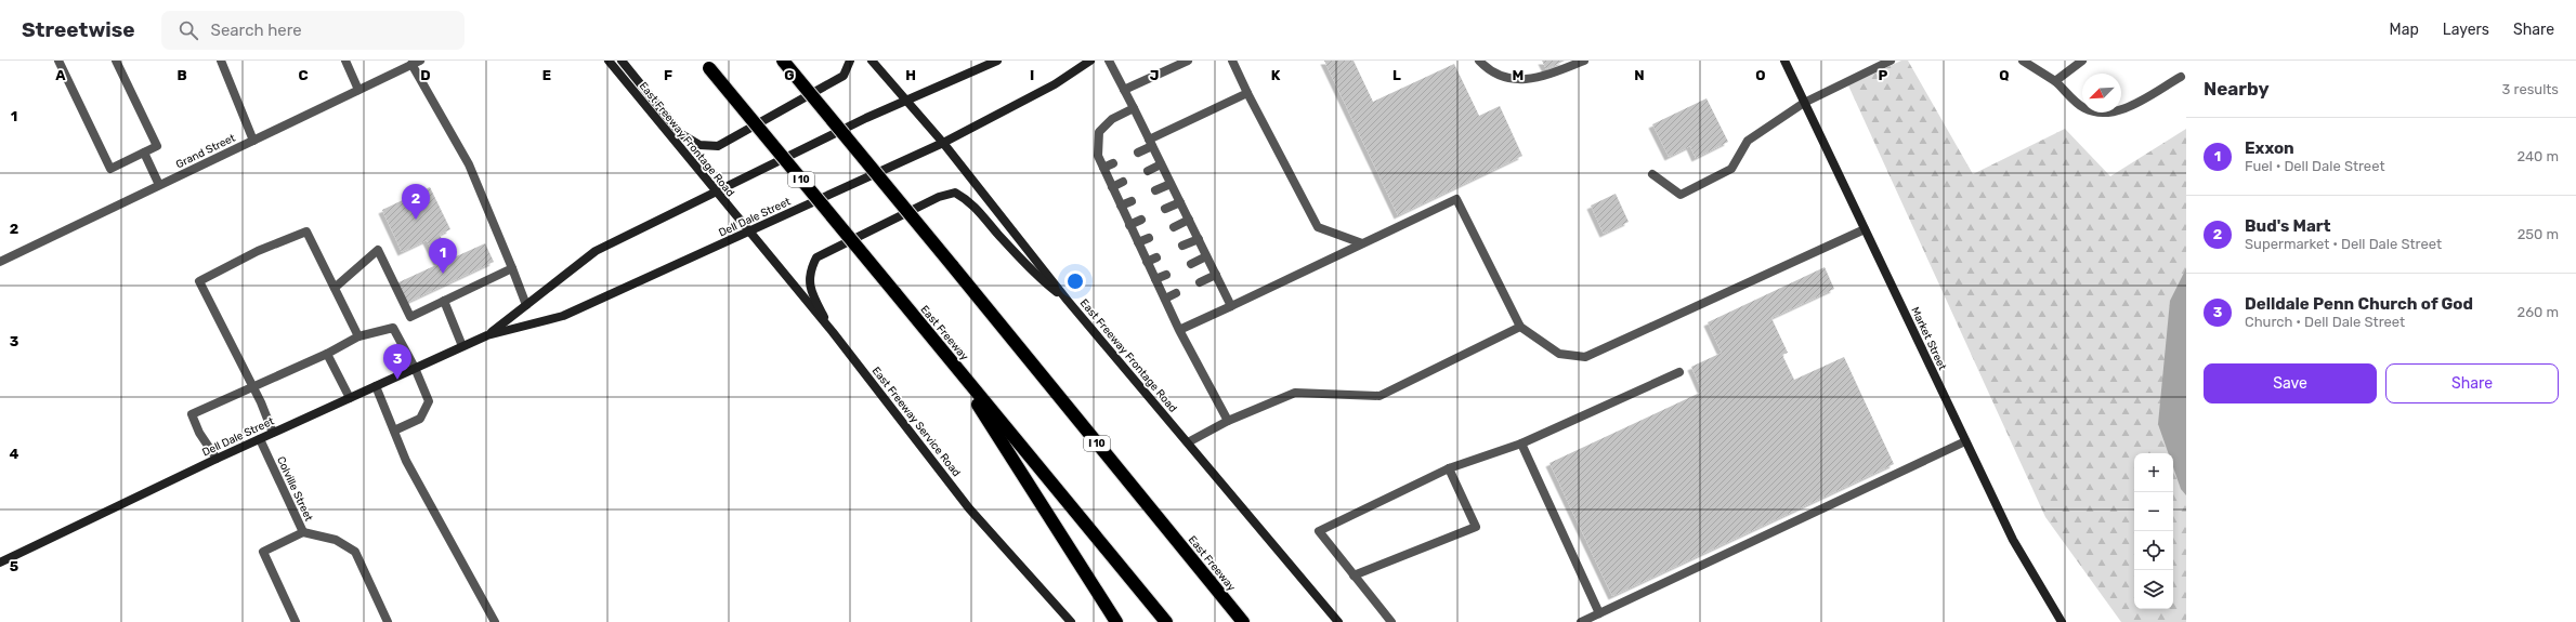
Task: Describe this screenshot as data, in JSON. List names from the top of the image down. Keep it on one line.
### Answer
{"streets":{"highway":["I 10","East Freeway"],"main road":["East Freeway Frontage Road","Dell Dale Street","Market Street","East Freeway Service Road"],"street":["Grand Street","Colville Street"]},"crossings":[["East Freeway Frontage Road","Dell Dale Street"],["East Freeway Frontage Road","East Freeway Service Road"],["Dell Dale Street","East Freeway Service Road"],["Dell Dale Street","Colville Street"]],"north":"bottom left","page":{"header":"Streetwise","search":"Search here","nav":["Map","Layers","Share"],"heading":["Nearby","3 results"],"list":[{"mark":"1","name":"Exxon","note":"Fuel · Dell Dale Street","value":"240 m"},{"mark":"2","name":"Bud's Mart","note":"Supermarket · Dell Dale Street","value":"250 m"},{"mark":"3","name":"Delldale Penn Church of God","note":"Church · Dell Dale Street","value":"260 m"}],"pins":["2","1","3"],"buttons":["Save","Share"],"map_buttons":["+","−"]},"grid":{"columns":["A","B","C","D","E","F","G","H","I","J","K","L","M","N","O","P","Q"],"rows":["1","2","3","4","5"]}}
